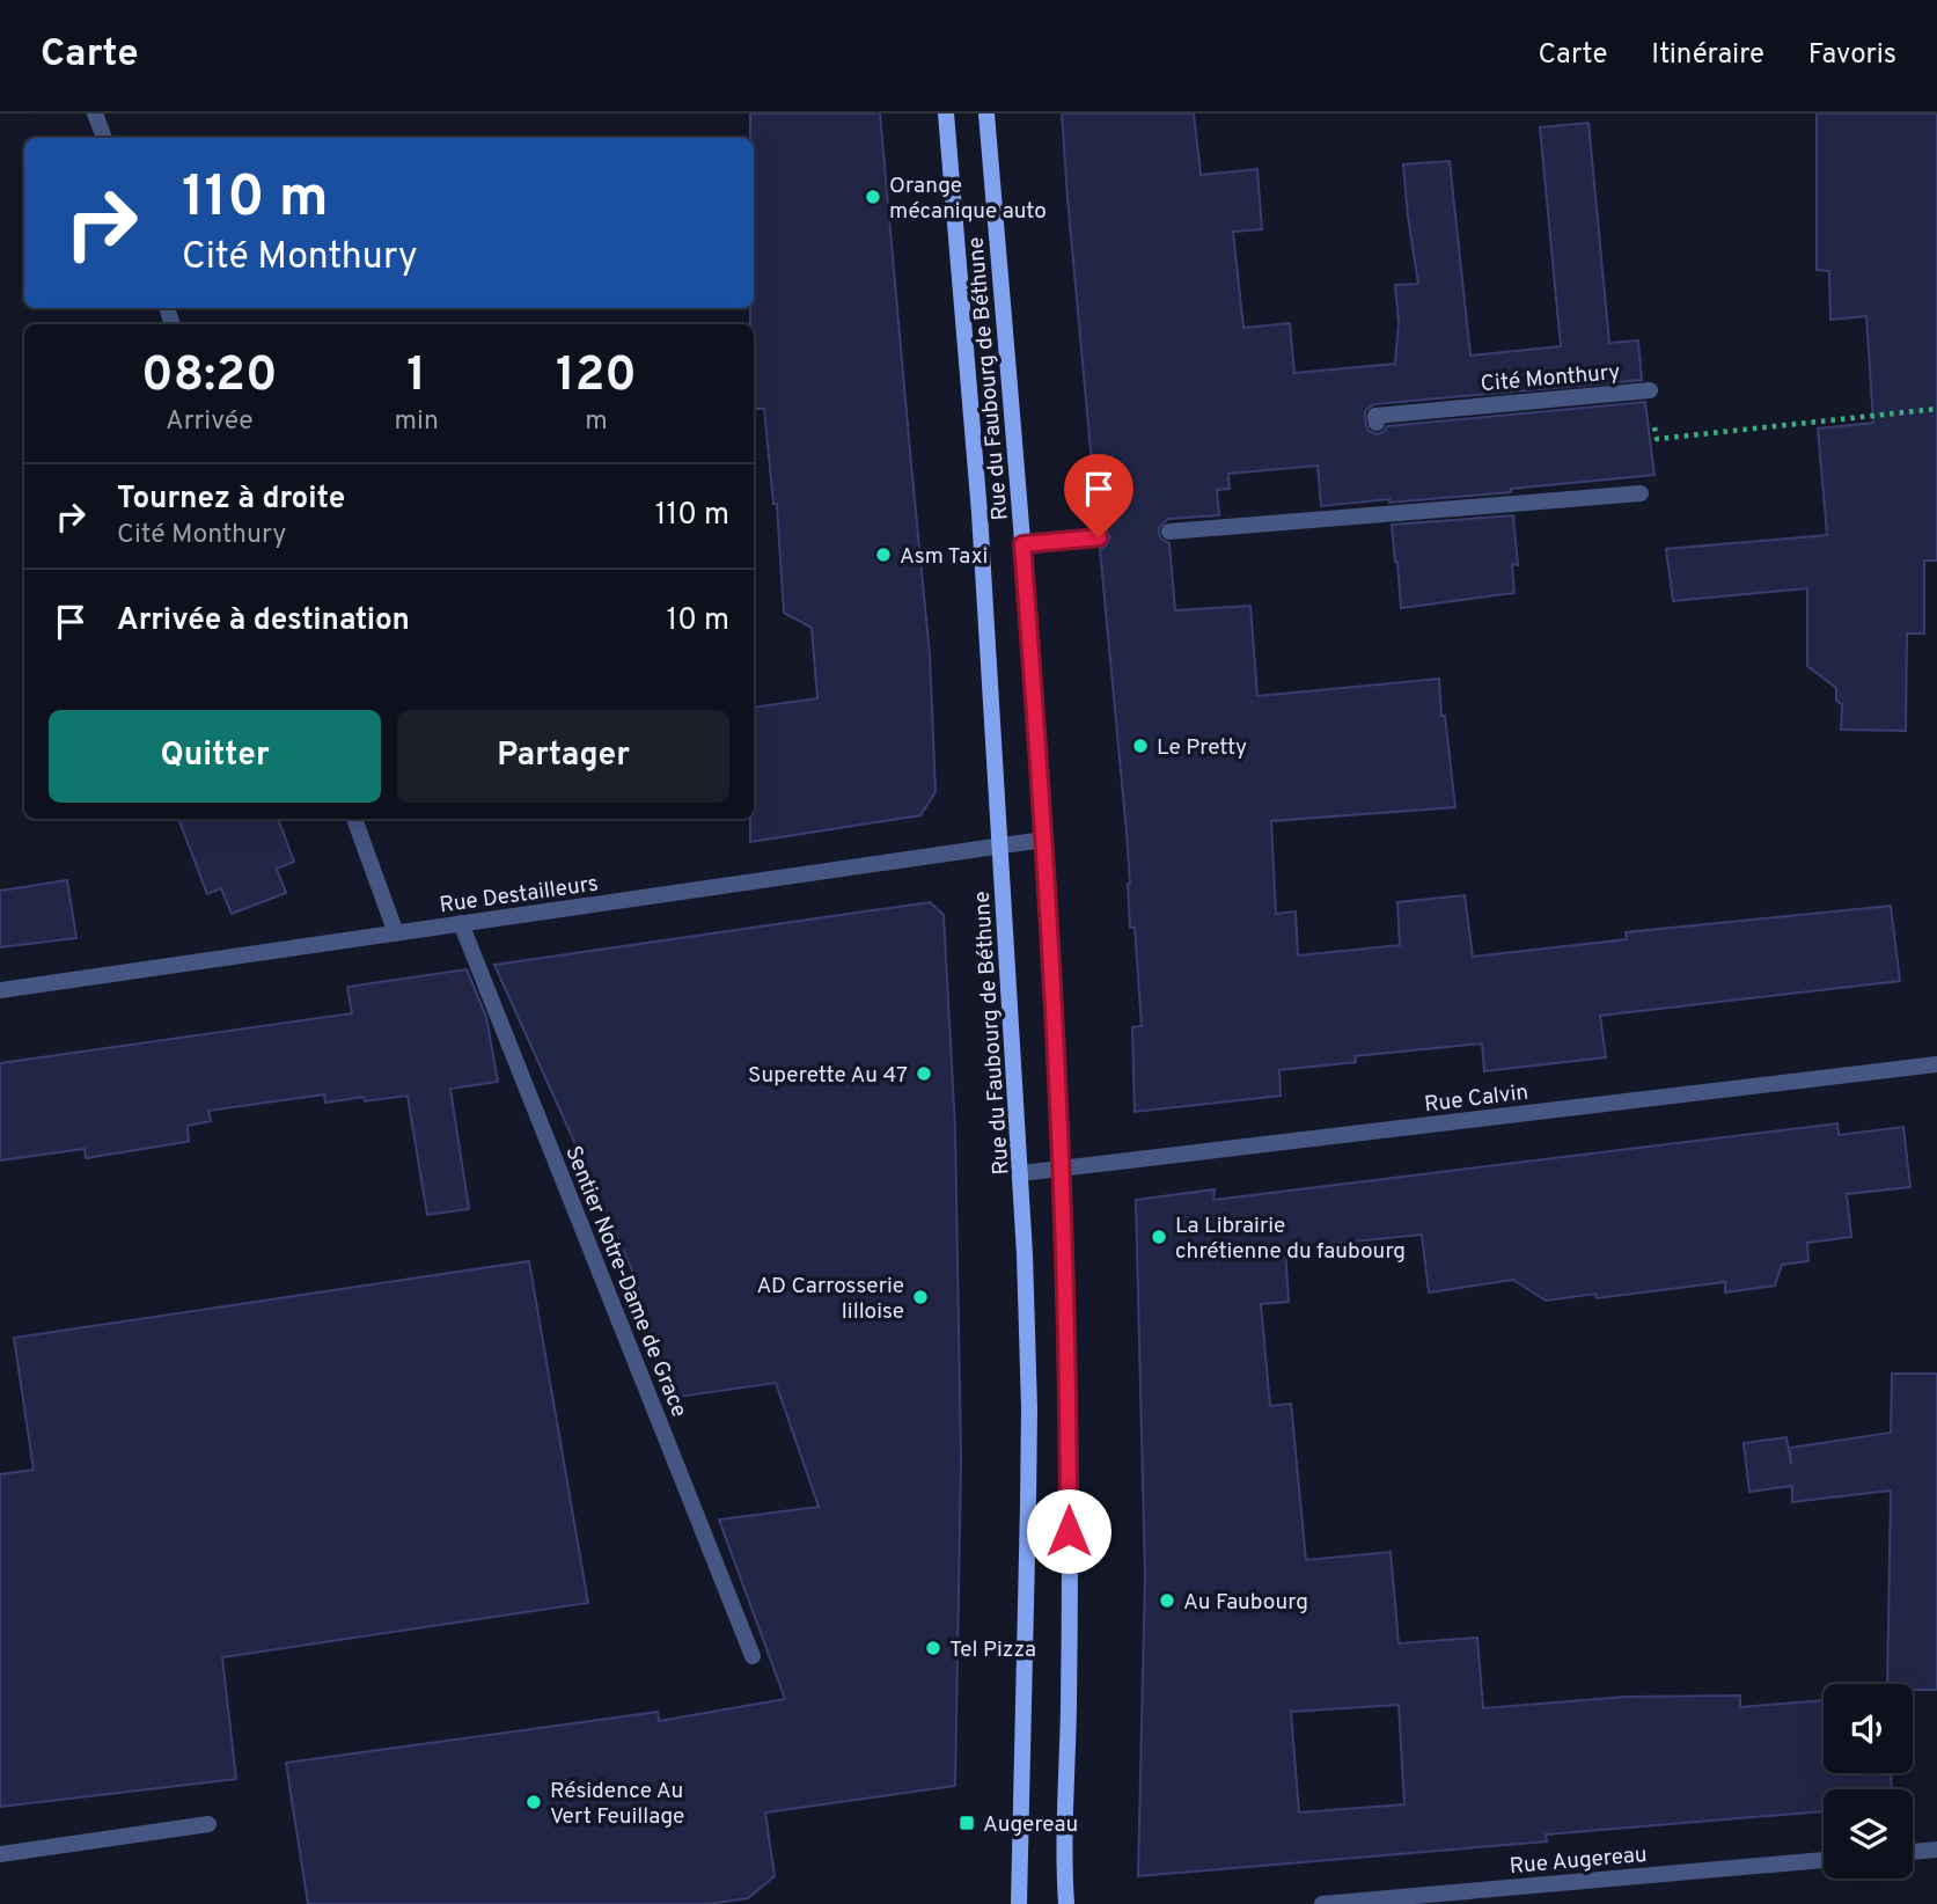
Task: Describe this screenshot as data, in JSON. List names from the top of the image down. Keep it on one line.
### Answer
{"streets":{"main road":["Rue du Faubourg de Béthune"],"street":["Cité Monthury","Rue Destailleurs","Rue Calvin","Sentier Notre-Dame de Grace","Rue Augereau"]},"crossings":[["Rue du Faubourg de Béthune","Rue Destailleurs"],["Rue du Faubourg de Béthune","Rue Calvin"],["Rue Destailleurs","Sentier Notre-Dame de Grace"]],"places":{"other":["Orange mécanique auto","Asm Taxi","Le Pretty","Superette Au 47","La Librairie chrétienne du faubourg","AD Carrosserie lilloise","Au Faubourg","Tel Pizza","Résidence Au Vert Feuillage"],"transit":["Augereau"]},"page":{"header":"Carte","nav":["Carte","Itinéraire","Favoris"],"turn":["110 m","Cité Monthury"],"eta":["08:20","Arrivée","1","min","120","m"],"list":[{"name":"Tournez à droite","note":"Cité Monthury","value":"110 m"},{"name":"Arrivée à destination","value":"10 m"}],"buttons":["Quitter","Partager"]}}
